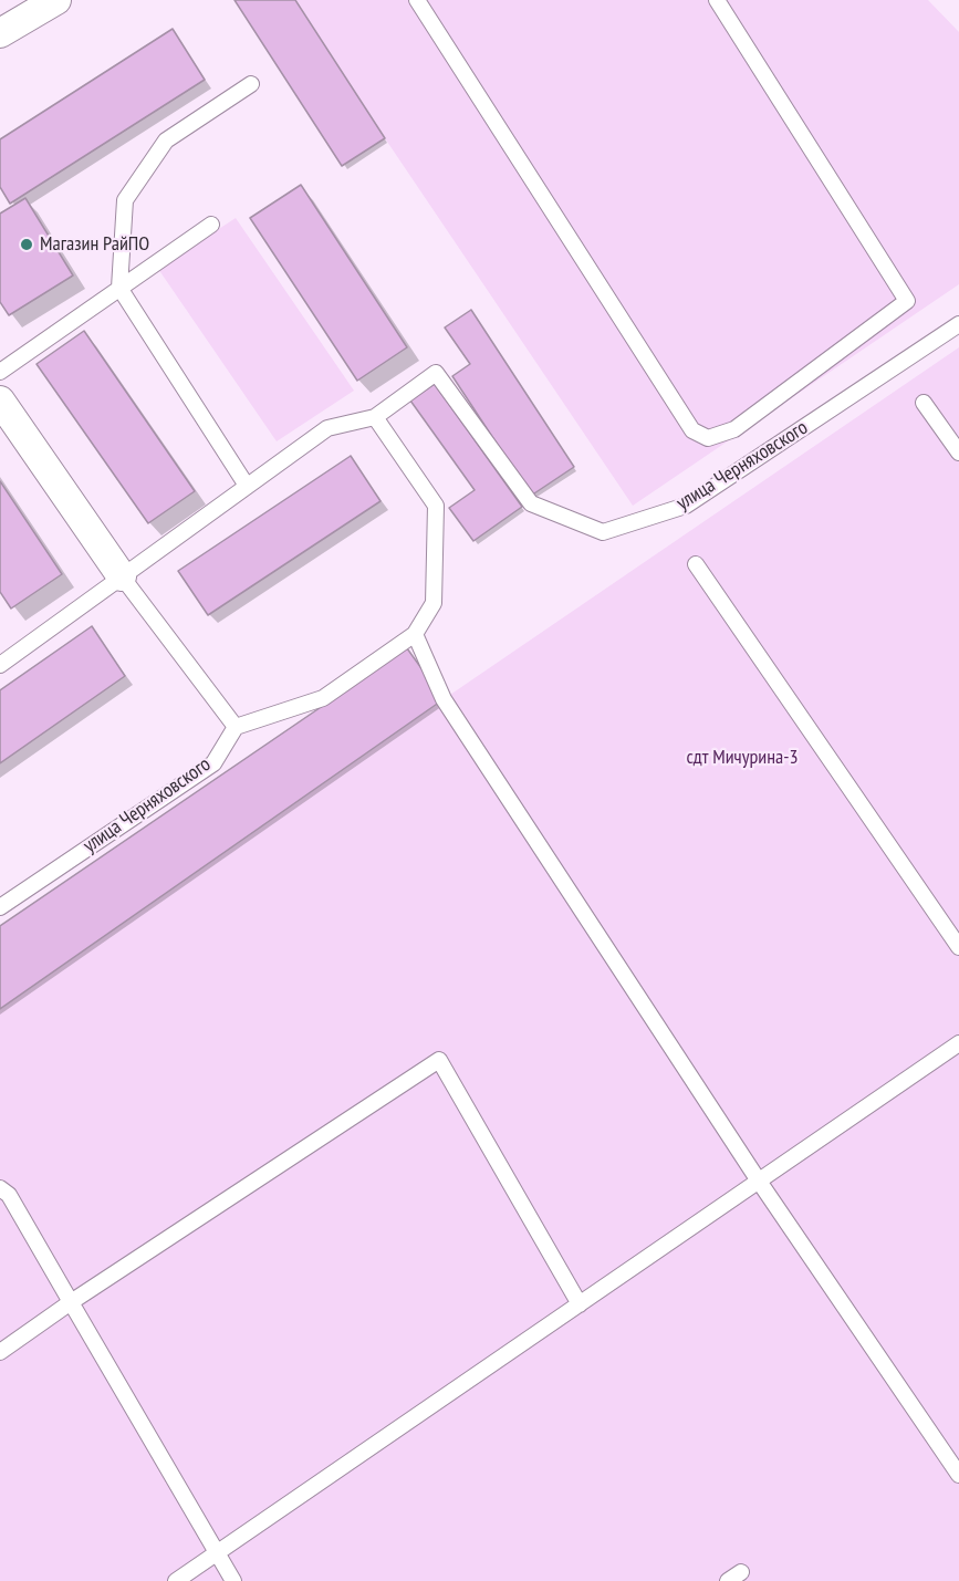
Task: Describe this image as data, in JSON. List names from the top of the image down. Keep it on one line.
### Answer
{"streets":{"lane":["улица Черняховского"]},"parks":["сдт Мичурина-3"],"places":["Магазин РайПО"]}
